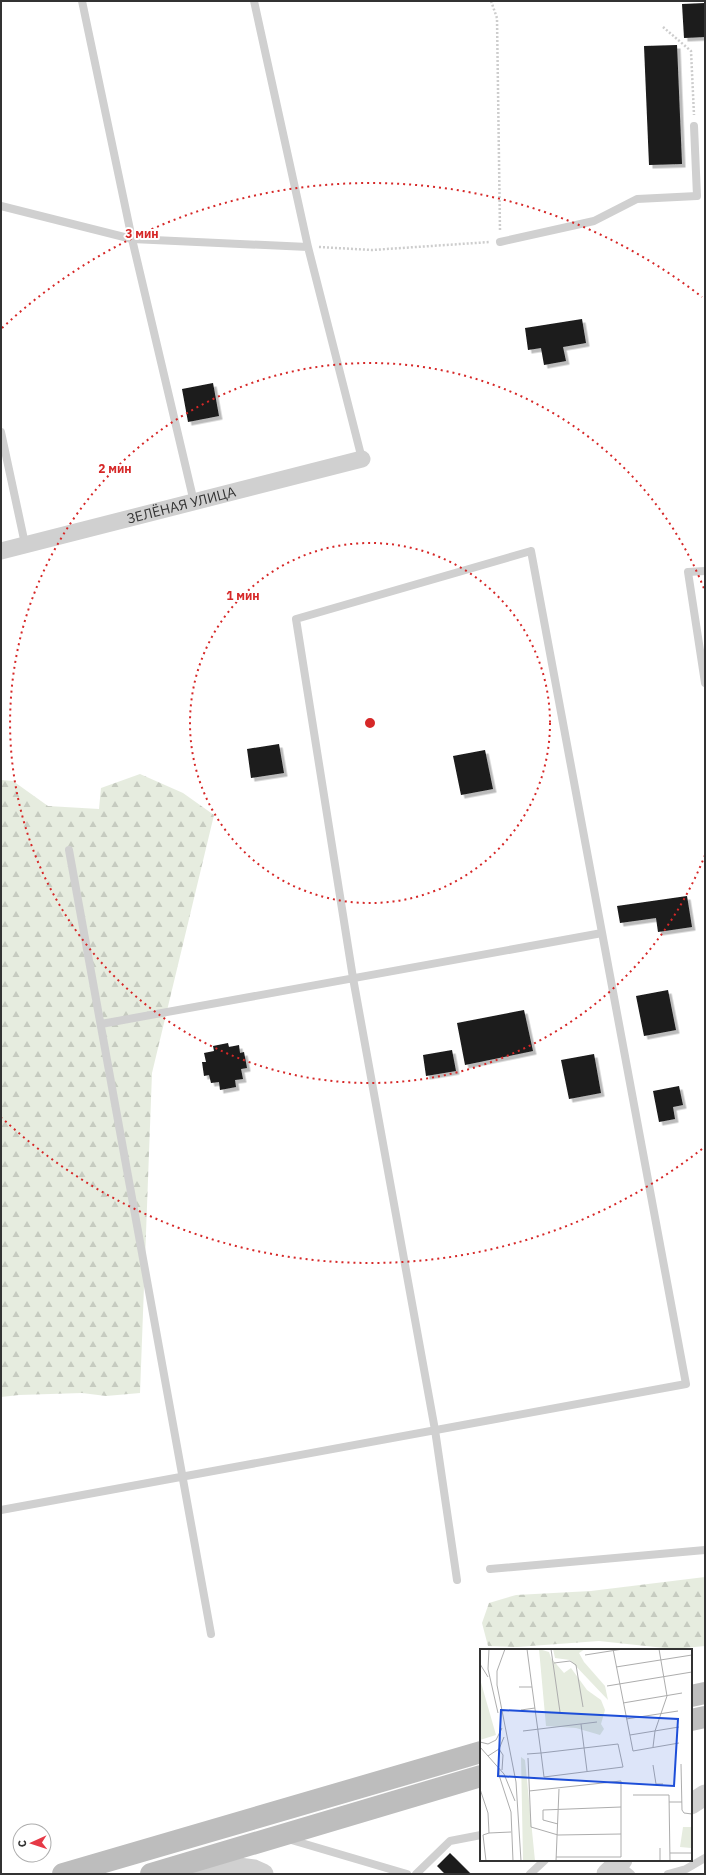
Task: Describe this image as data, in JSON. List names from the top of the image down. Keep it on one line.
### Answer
{"streets":{"street":["ЗЕЛЁНАЯ УЛИЦА"]},"north":"left","rings":["3 мин","2 мин","1 мин"]}
